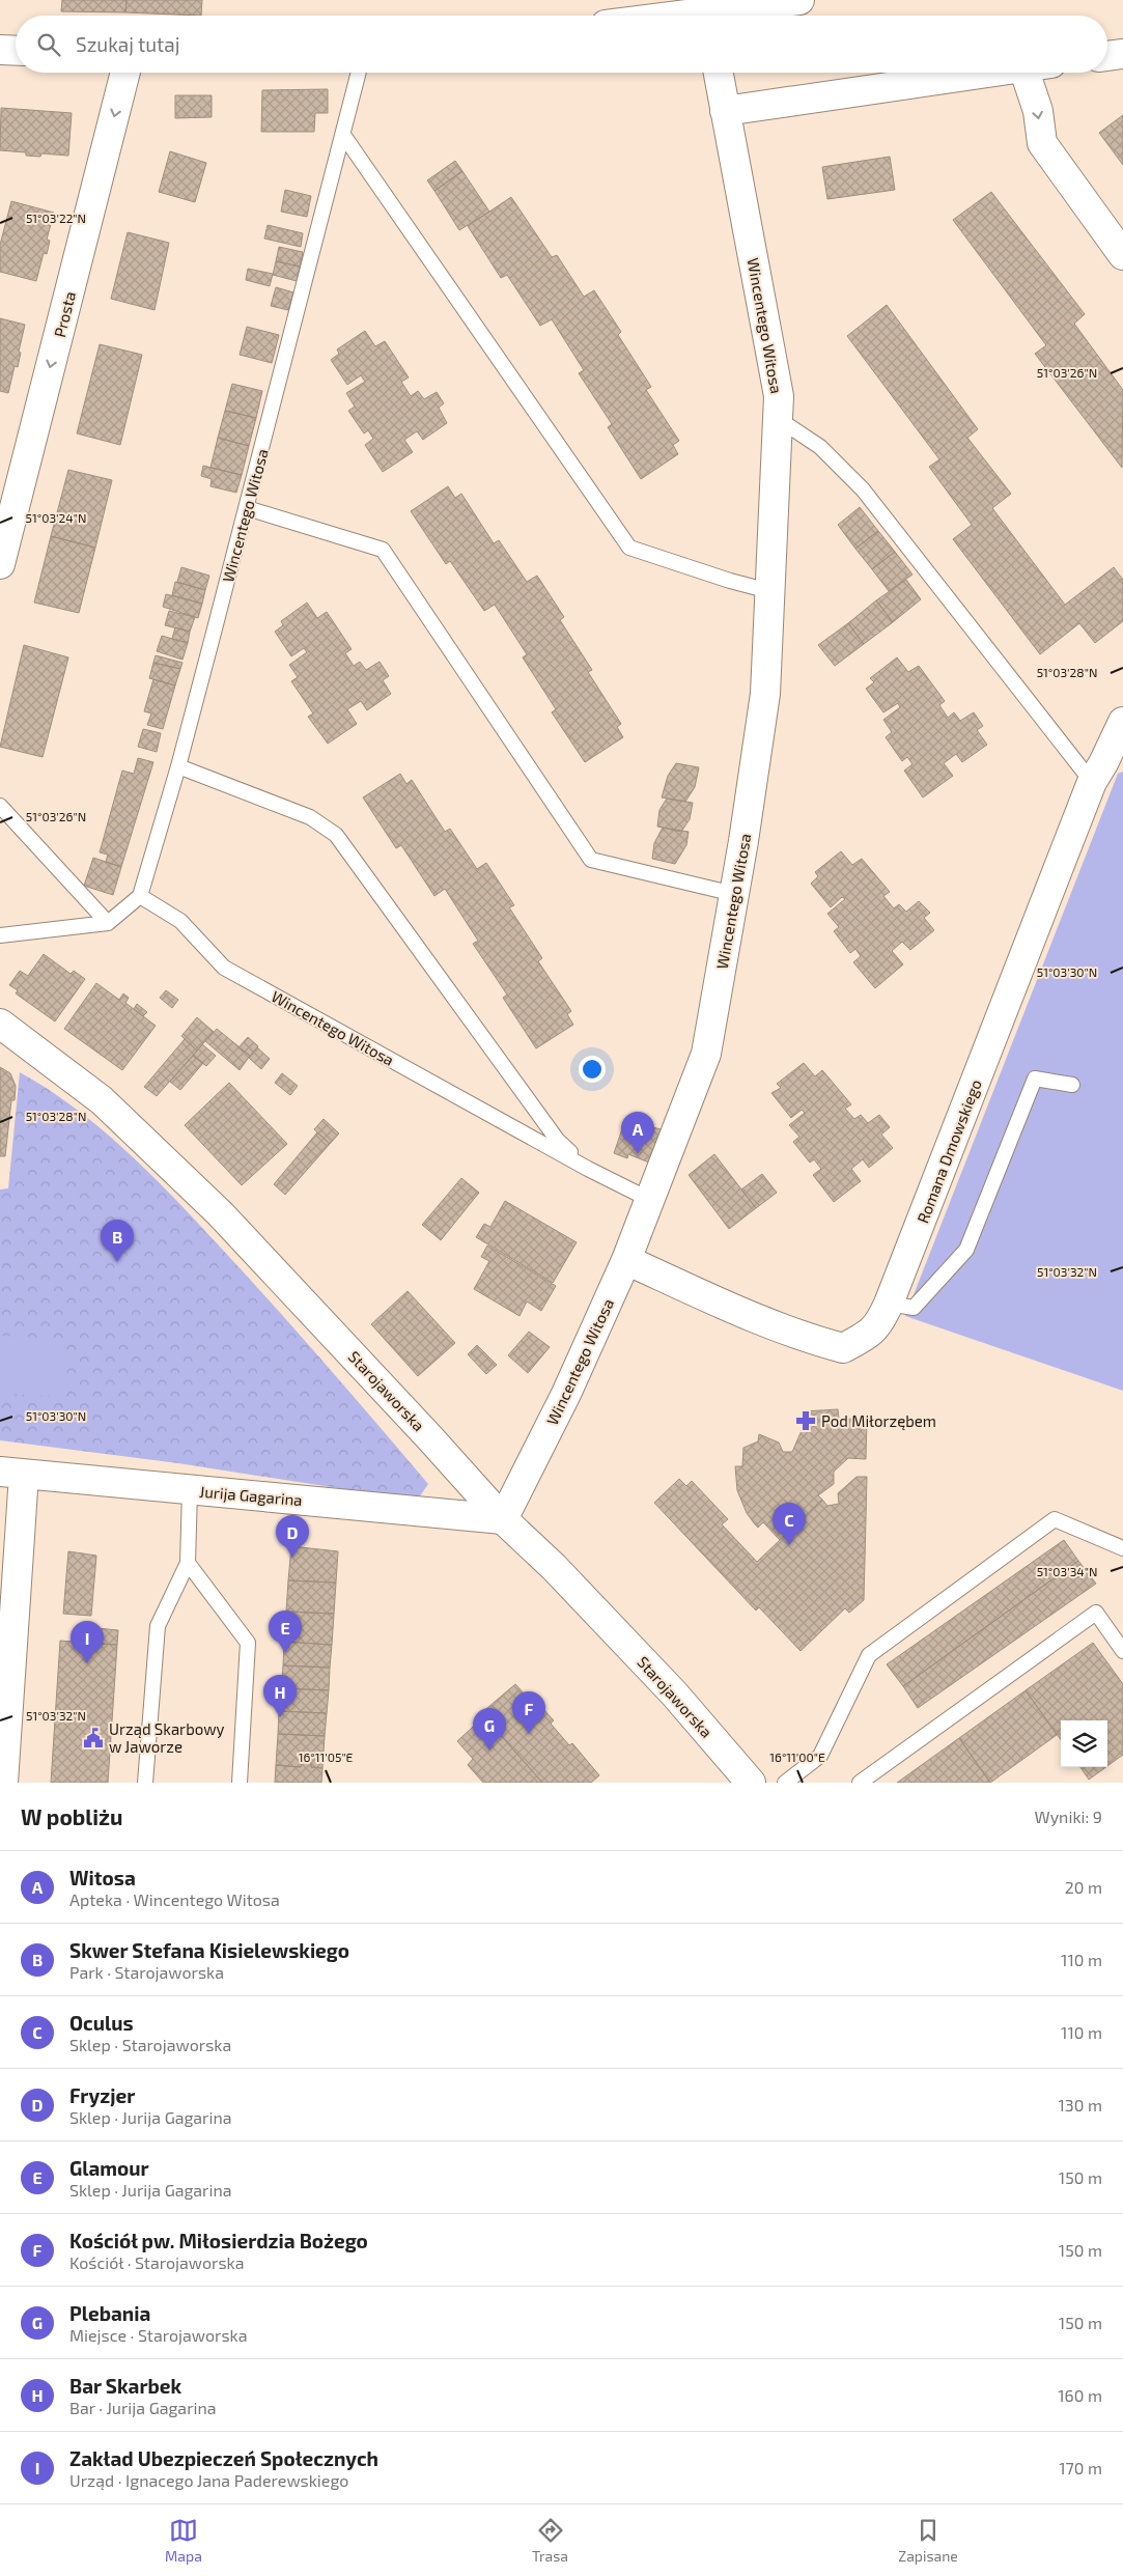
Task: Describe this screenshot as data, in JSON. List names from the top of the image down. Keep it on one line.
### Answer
{"streets":{"street":["Prosta","Wincentego Witosa","Romana Dmowskiego","Starojaworska","Jurija Gagarina"]},"crossings":[["Wincentego Witosa","Romana Dmowskiego"],["Wincentego Witosa","Starojaworska"],["Wincentego Witosa","Jurija Gagarina"],["Starojaworska","Jurija Gagarina"]],"one_way":["Prosta"],"places":{"pharmacy":["Pod Miłorzębem"],"public building":["Urząd Skarbowy w Jaworze"]},"page":{"search":"Szukaj tutaj","pins":["A","B","C","D","E","I","H","F","G"],"heading":["W pobliżu","Wyniki: 9"],"list":[{"mark":"A","name":"Witosa","note":"Apteka · Wincentego Witosa","value":"20 m"},{"mark":"B","name":"Skwer Stefana Kisielewskiego","note":"Park · Starojaworska","value":"110 m"},{"mark":"C","name":"Oculus","note":"Sklep · Starojaworska","value":"110 m"},{"mark":"D","name":"Fryzjer","note":"Sklep · Jurija Gagarina","value":"130 m"},{"mark":"E","name":"Glamour","note":"Sklep · Jurija Gagarina","value":"150 m"},{"mark":"F","name":"Kościół pw. Miłosierdzia Bożego","note":"Kościół · Starojaworska","value":"150 m"},{"mark":"G","name":"Plebania","note":"Miejsce · Starojaworska","value":"150 m"},{"mark":"H","name":"Bar Skarbek","note":"Bar · Jurija Gagarina","value":"160 m"},{"mark":"I","name":"Zakład Ubezpieczeń Społecznych","note":"Urząd · Ignacego Jana Paderewskiego","value":"170 m"}],"nav":["Mapa","Trasa","Zapisane"]},"coordinates":["51°03'22\"N","51°03'26\"N","51°03'24\"N","51°03'28\"N","51°03'30\"N","51°03'32\"N","51°03'34\"N","16°11'05\"E","16°11'00\"E"]}
